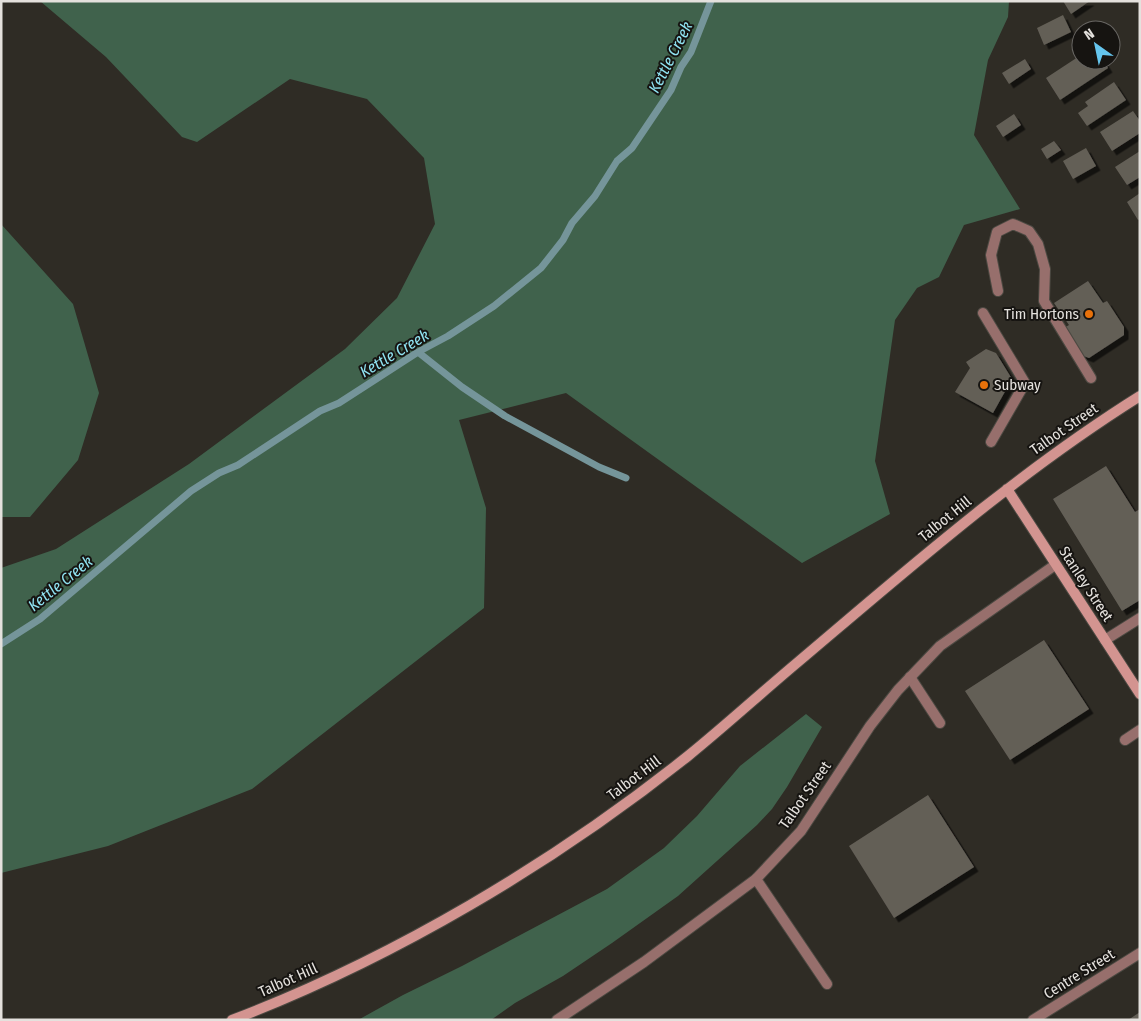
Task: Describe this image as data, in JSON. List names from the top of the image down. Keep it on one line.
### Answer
{"streets":{"main road":["Talbot Street","Talbot Hill","Stanley Street"],"street":["Centre Street"]},"crossings":[["Talbot Street","Talbot Hill"],["Talbot Street","Stanley Street"],["Talbot Hill","Stanley Street"]],"water":["Kettle Creek"],"places":["Tim Hortons","Subway"],"north":"top left"}
